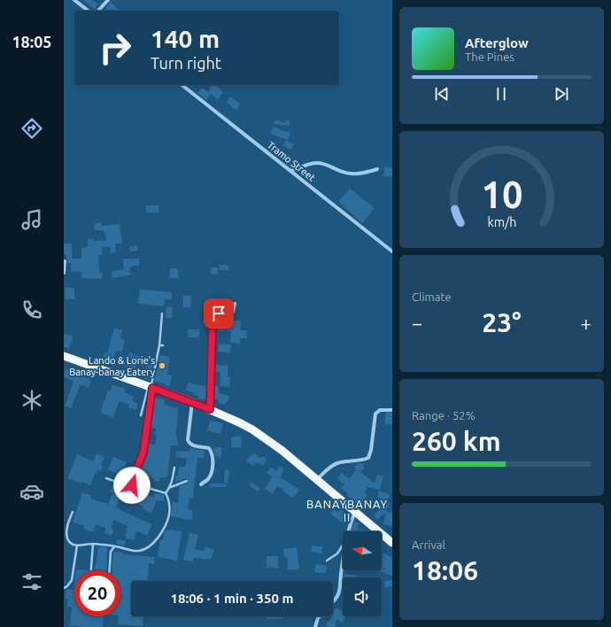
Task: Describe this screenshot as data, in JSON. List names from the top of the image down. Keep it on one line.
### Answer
{"streets":{"street":["Tramo Street"]},"districts":["BANAYBANAY II"],"places":["Lando & Lorie's Banay-banay Eatery"],"north":"left","page":{"tabs":"18:05","turn":["140 m","Turn right"],"song":["Afterglow","The Pines"],"tile":["Climate",["Range · 52%","260 km"],["Arrival","18:06"]],"heat":["−","23°","+"],"limit":"20","trip":"18:06 · 1 min · 350 m","gauge":["10","km/h"]}}
